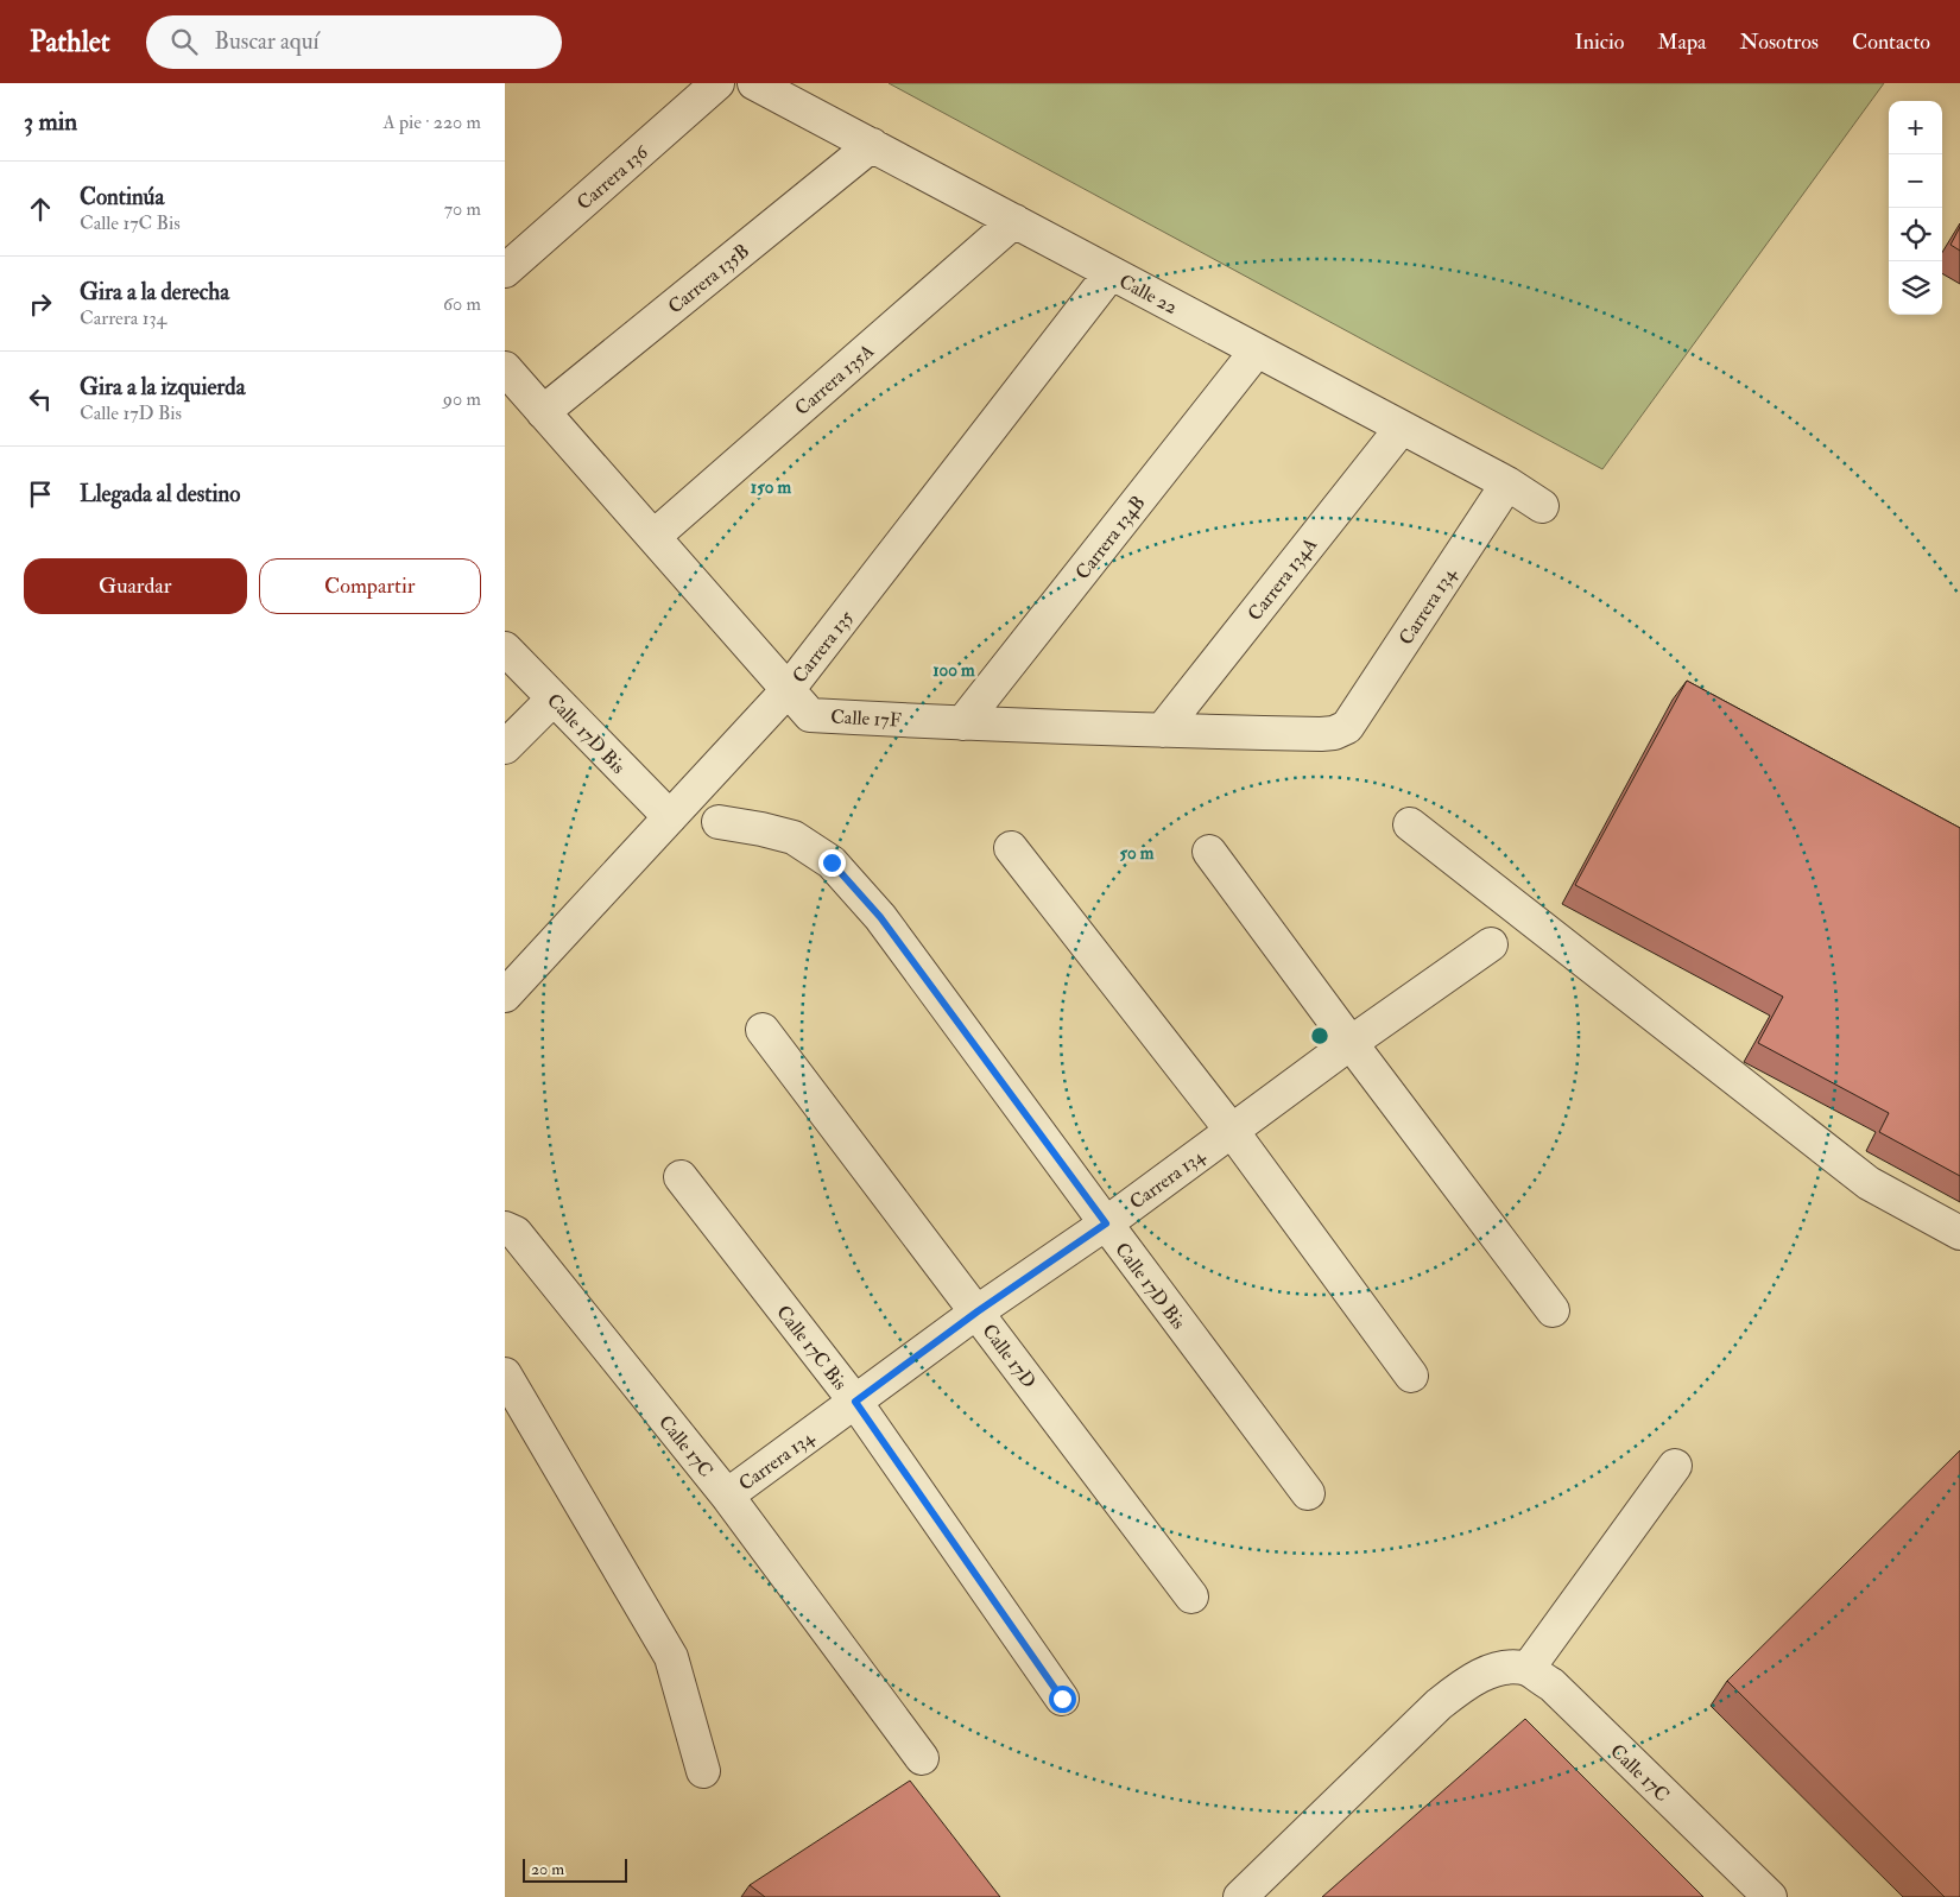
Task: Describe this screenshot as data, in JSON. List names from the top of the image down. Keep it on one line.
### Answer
{"streets":{"street":["Carrera 136","Carrera 135B","Calle 22","Carrera 135A","Carrera 134B","Carrera 134A","Carrera 134","Carrera 135","Calle 17F","Calle 17D Bis","Calle 17C Bis","Calle 17D","Calle 17C"]},"crossings":[["Carrera 135B","Calle 22"],["Carrera 135B","Calle 17F"],["Calle 22","Carrera 135A"],["Calle 22","Carrera 134B"],["Calle 22","Carrera 134A"],["Calle 22","Carrera 134"],["Calle 22","Carrera 135"],["Carrera 135A","Calle 17F"],["Carrera 134B","Calle 17F"],["Carrera 134A","Calle 17F"],["Carrera 134","Calle 17F"],["Carrera 134","Calle 17D Bis"],["Carrera 134","Calle 17C Bis"],["Carrera 134","Calle 17D"],["Carrera 134","Calle 17C"],["Carrera 135","Calle 17F"],["Carrera 135","Calle 17D Bis"]],"scale_bar":"20 m","page":{"header":"Pathlet","search":"Buscar aquí","nav":["Inicio","Mapa","Nosotros","Contacto"],"heading":["3 min","A pie · 220 m"],"map_buttons":["+","−"],"list":[["Continúa","Calle 17C Bis","70 m"],["Gira a la derecha","Carrera 134","60 m"],["Gira a la izquierda","Calle 17D Bis","90 m"],"Llegada al destino"],"buttons":["Guardar","Compartir"],"scale":"20 m"},"rings":["150 m","100 m","50 m"]}
